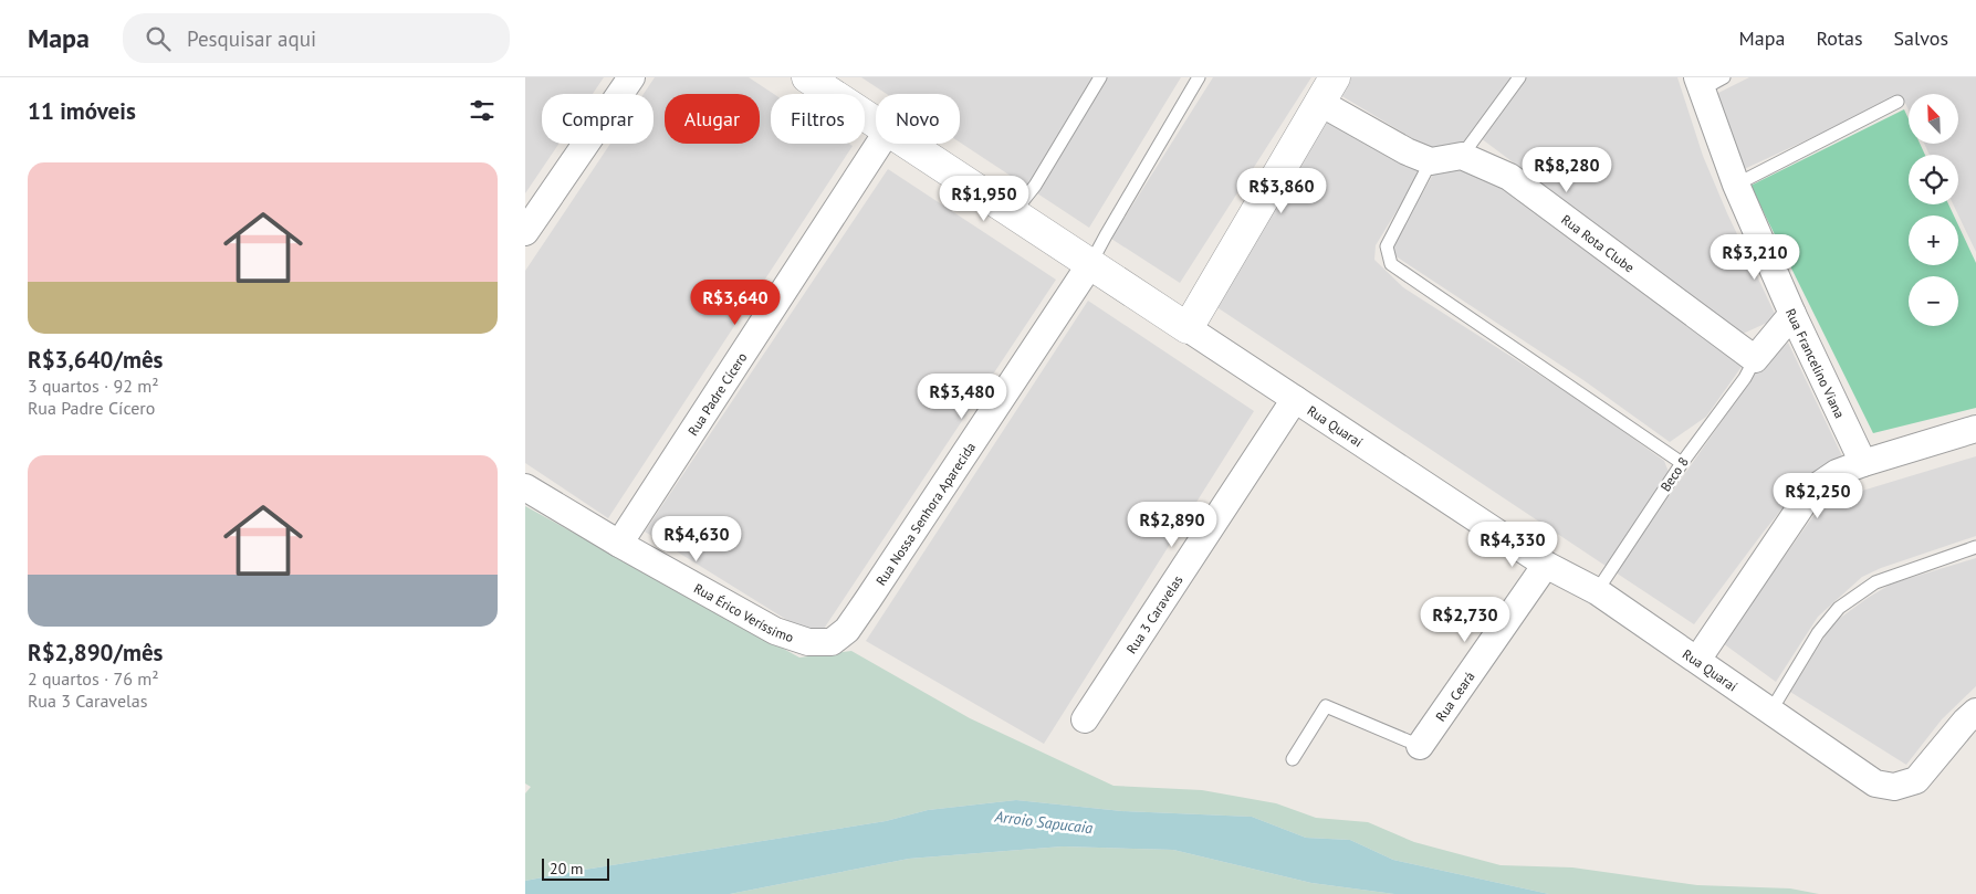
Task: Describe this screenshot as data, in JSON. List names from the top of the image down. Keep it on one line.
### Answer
{"streets":{"street":["Rua Rota Clube","Rua Francelino Viana","Rua Padre Cícero","Rua Quaraí","Rua Nossa Senhora Aparecida","Rua Érico Veríssimo","Rua 3 Caravelas","Rua Ceará"],"lane":["Beco 8"]},"crossings":[["Rua Rota Clube","Beco 8"],["Rua Padre Cícero","Rua Érico Veríssimo"],["Rua Quaraí","Beco 8"],["Rua Quaraí","Rua Nossa Senhora Aparecida"],["Rua Quaraí","Rua 3 Caravelas"],["Rua Quaraí","Rua Ceará"],["Rua Nossa Senhora Aparecida","Rua Érico Veríssimo"]],"water":["Arroio Sapucaia"],"scale_bar":"20 m","north":"top left","page":{"header":"Mapa","search":"Pesquisar aqui","nav":["Mapa","Rotas","Salvos"],"heading":"11 imóveis","map_buttons":["+","−"],"chip":["Comprar","Alugar","Filtros","Novo"],"list":[{"name":"R$3,640/mês","note":"3 quartos · 92 m² · Rua Padre Cícero"},{"name":"R$2,890/mês","note":"2 quartos · 76 m² · Rua 3 Caravelas"}],"price":["R$8,280","R$3,860","R$1,950","R$3,210","R$3,640","R$3,480","R$2,250","R$2,890","R$4,630","R$4,330","R$2,730"],"scale":"20 m"}}
